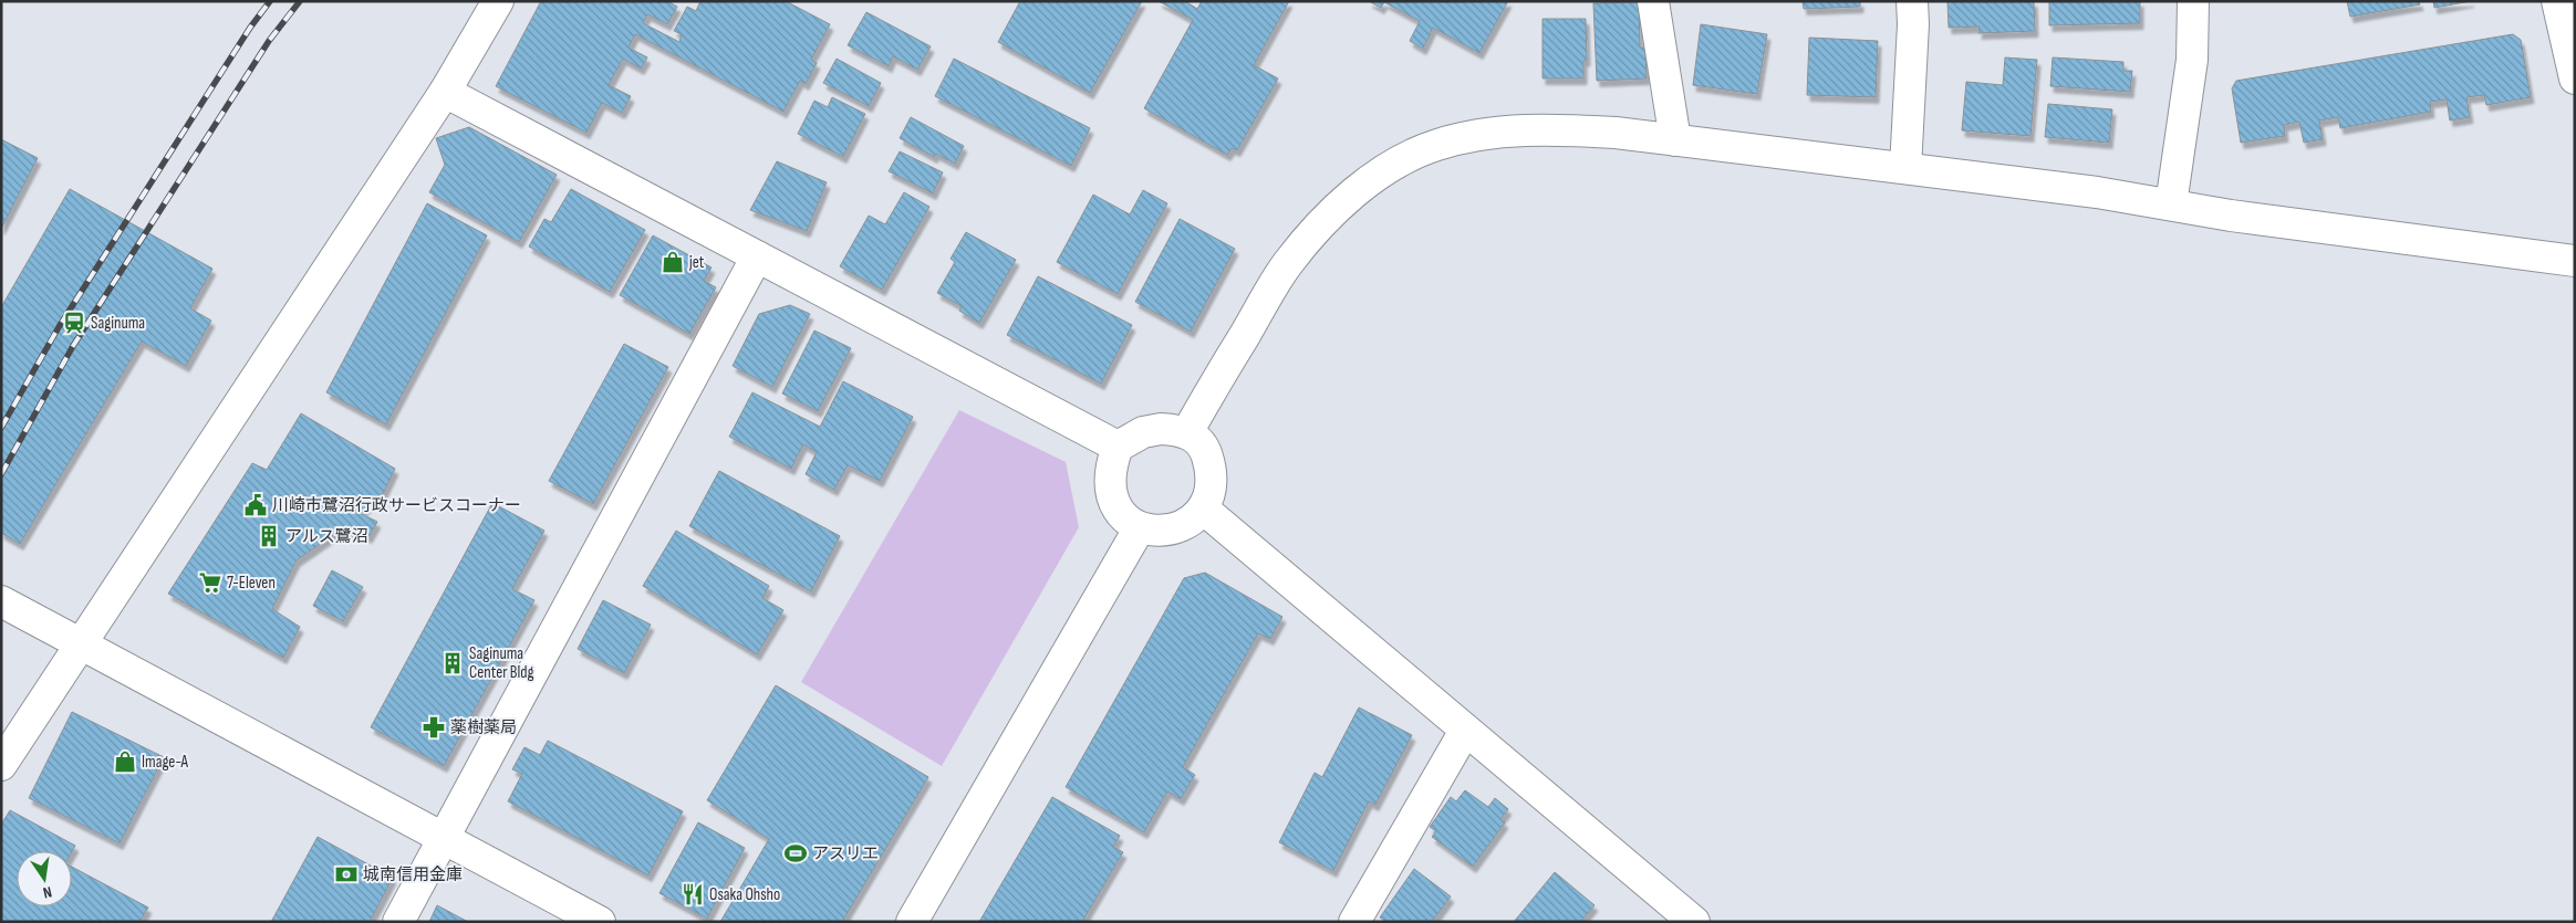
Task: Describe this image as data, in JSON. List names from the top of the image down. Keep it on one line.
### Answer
{"places":{"shop":["jet","Image-A"],"station":["Saginuma"],"public building":["川崎市鷺沼行政サービスコーナー"],"building":["アルス鷺沼","Saginuma Center Bldg"],"supermarket":["7-Eleven"],"pharmacy":["薬樹薬局"],"sports":["アスリエ"],"bank":["城南信用金庫"],"restaurant":["Osaka Ohsho"]},"north":"bottom"}
